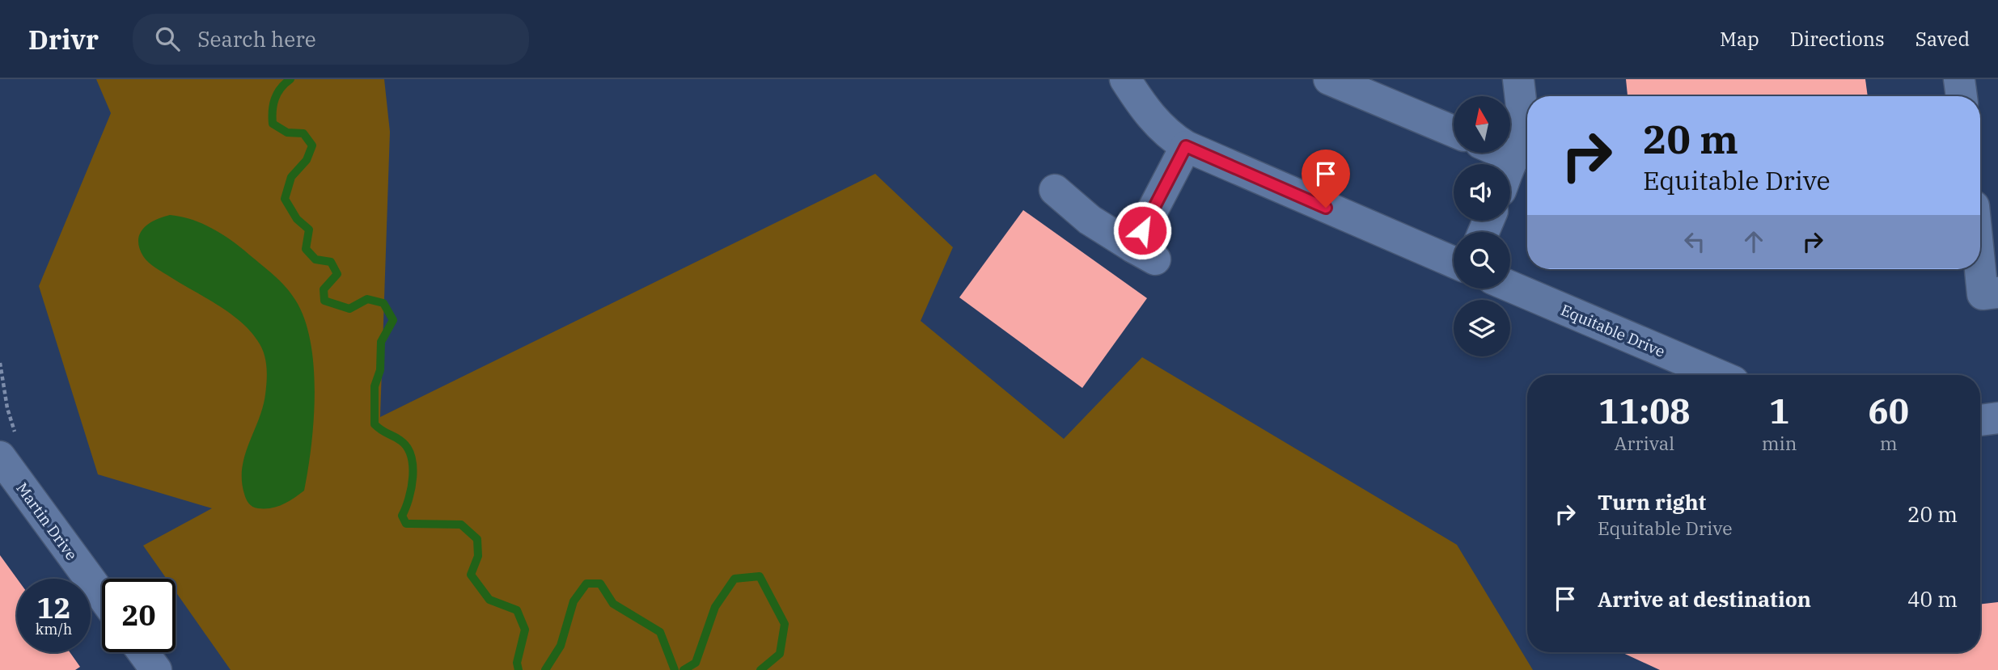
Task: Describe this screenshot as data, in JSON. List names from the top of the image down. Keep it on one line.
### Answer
{"streets":{"street":["Equitable Drive","Martin Drive"]},"north":"top","page":{"header":"Drivr","search":"Search here","nav":["Map","Directions","Saved"],"turn":["20 m","Equitable Drive"],"eta":["11:08","Arrival","1","min","60","m"],"list":[{"name":"Turn right","note":"Equitable Drive","value":"20 m"},{"name":"Arrive at destination","value":"40 m"}],"speed":"12 km/h","limit":"20"}}
